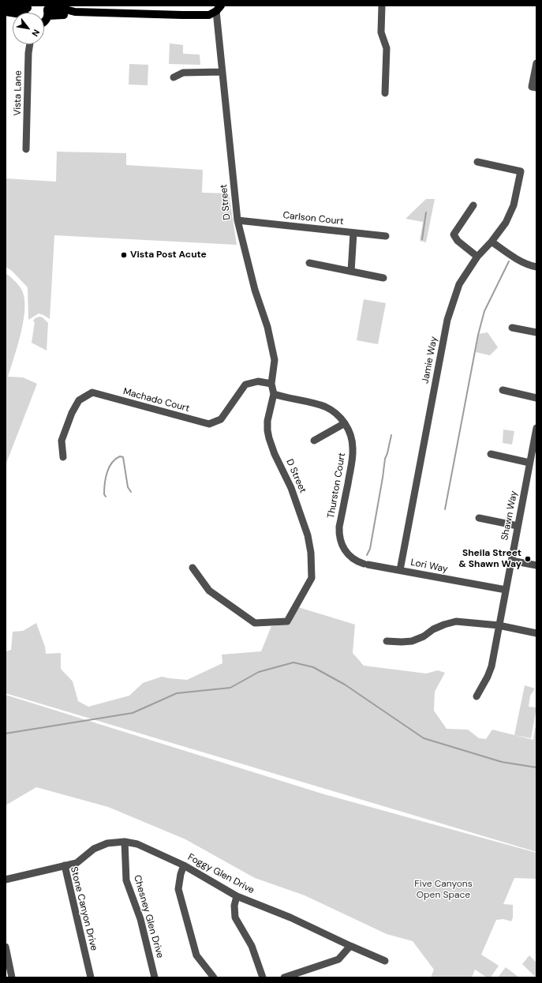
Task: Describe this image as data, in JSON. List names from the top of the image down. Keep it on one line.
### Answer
{"streets":{"street":["Vista Lane","D Street","Carlson Court","Jamie Way","Machado Court","Thurston Court","Shawn Way","Lori Way","Foggy Glen Drive","Stone Canyon Drive","Chesney Glen Drive"]},"crossings":[["D Street","Carlson Court"],["D Street","Machado Court"],["D Street","Thurston Court"],["Jamie Way","Lori Way"],["Thurston Court","Lori Way"],["Shawn Way","Lori Way"],["Foggy Glen Drive","Stone Canyon Drive"],["Foggy Glen Drive","Chesney Glen Drive"]],"parks":["Five Canyons Open Space"],"places":["Vista Post Acute","Sheila Street & Shawn Way"],"north":"bottom right"}
